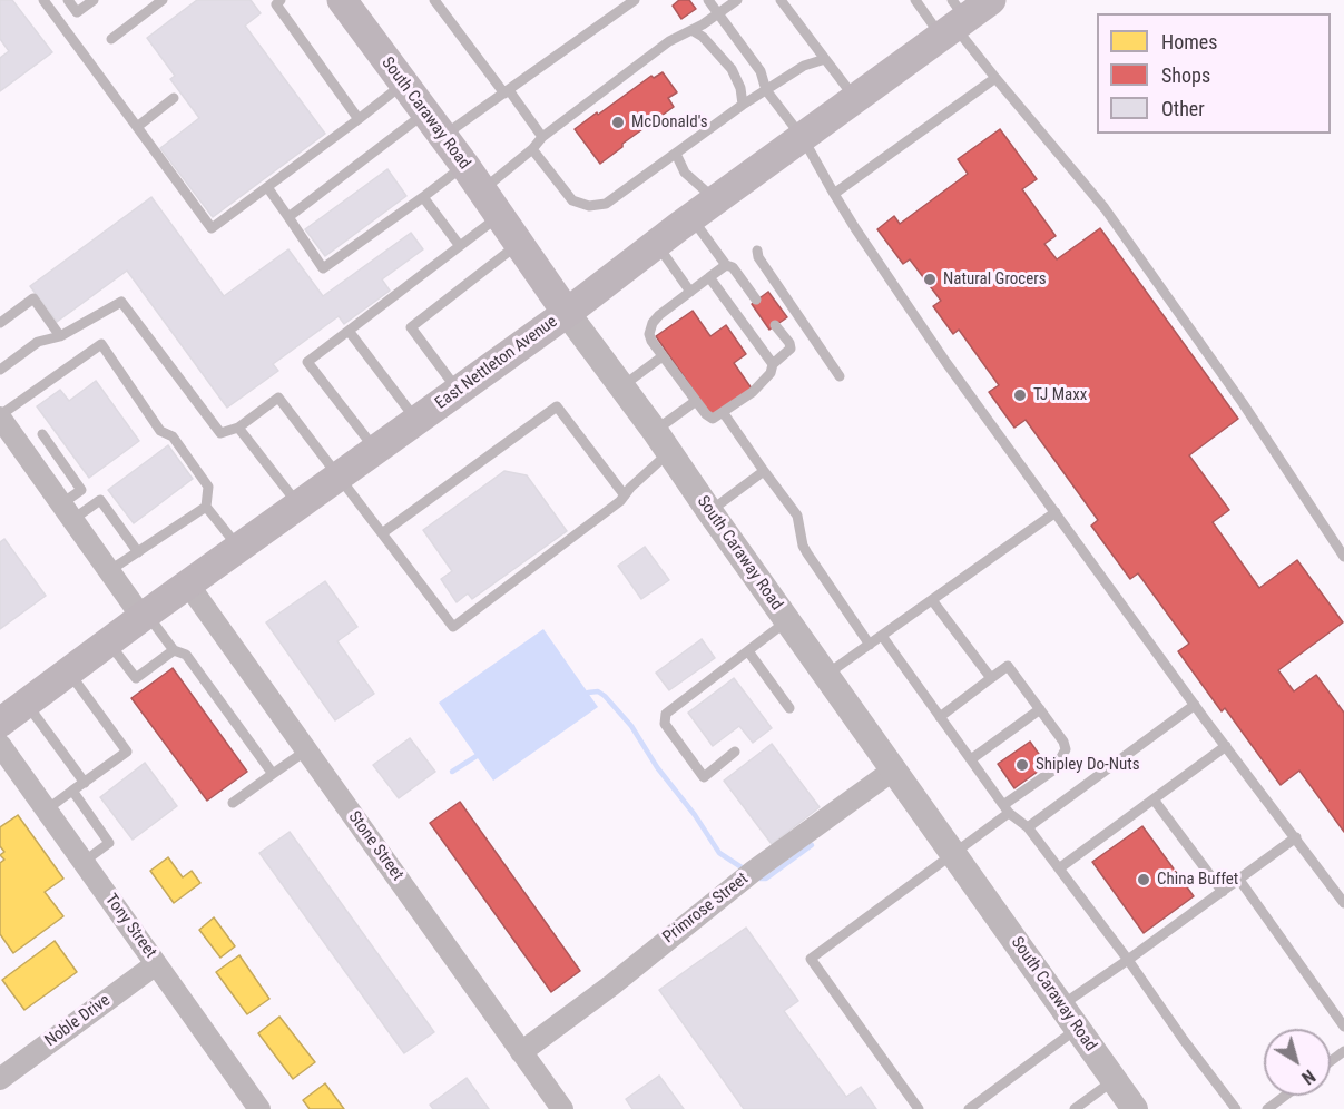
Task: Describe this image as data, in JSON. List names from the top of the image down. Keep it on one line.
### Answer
{"streets":{"main road":["South Caraway Road","East Nettleton Avenue"],"street":["Stone Street","Primrose Street","Tony Street","Noble Drive"]},"crossings":[["South Caraway Road","East Nettleton Avenue"],["South Caraway Road","Primrose Street"],["East Nettleton Avenue","Stone Street"],["Stone Street","Primrose Street"],["Tony Street","Noble Drive"]],"places":["McDonald's","Natural Grocers","TJ Maxx","Shipley Do-Nuts","China Buffet"],"legend":["Homes","Shops","Other"],"north":"bottom right"}
